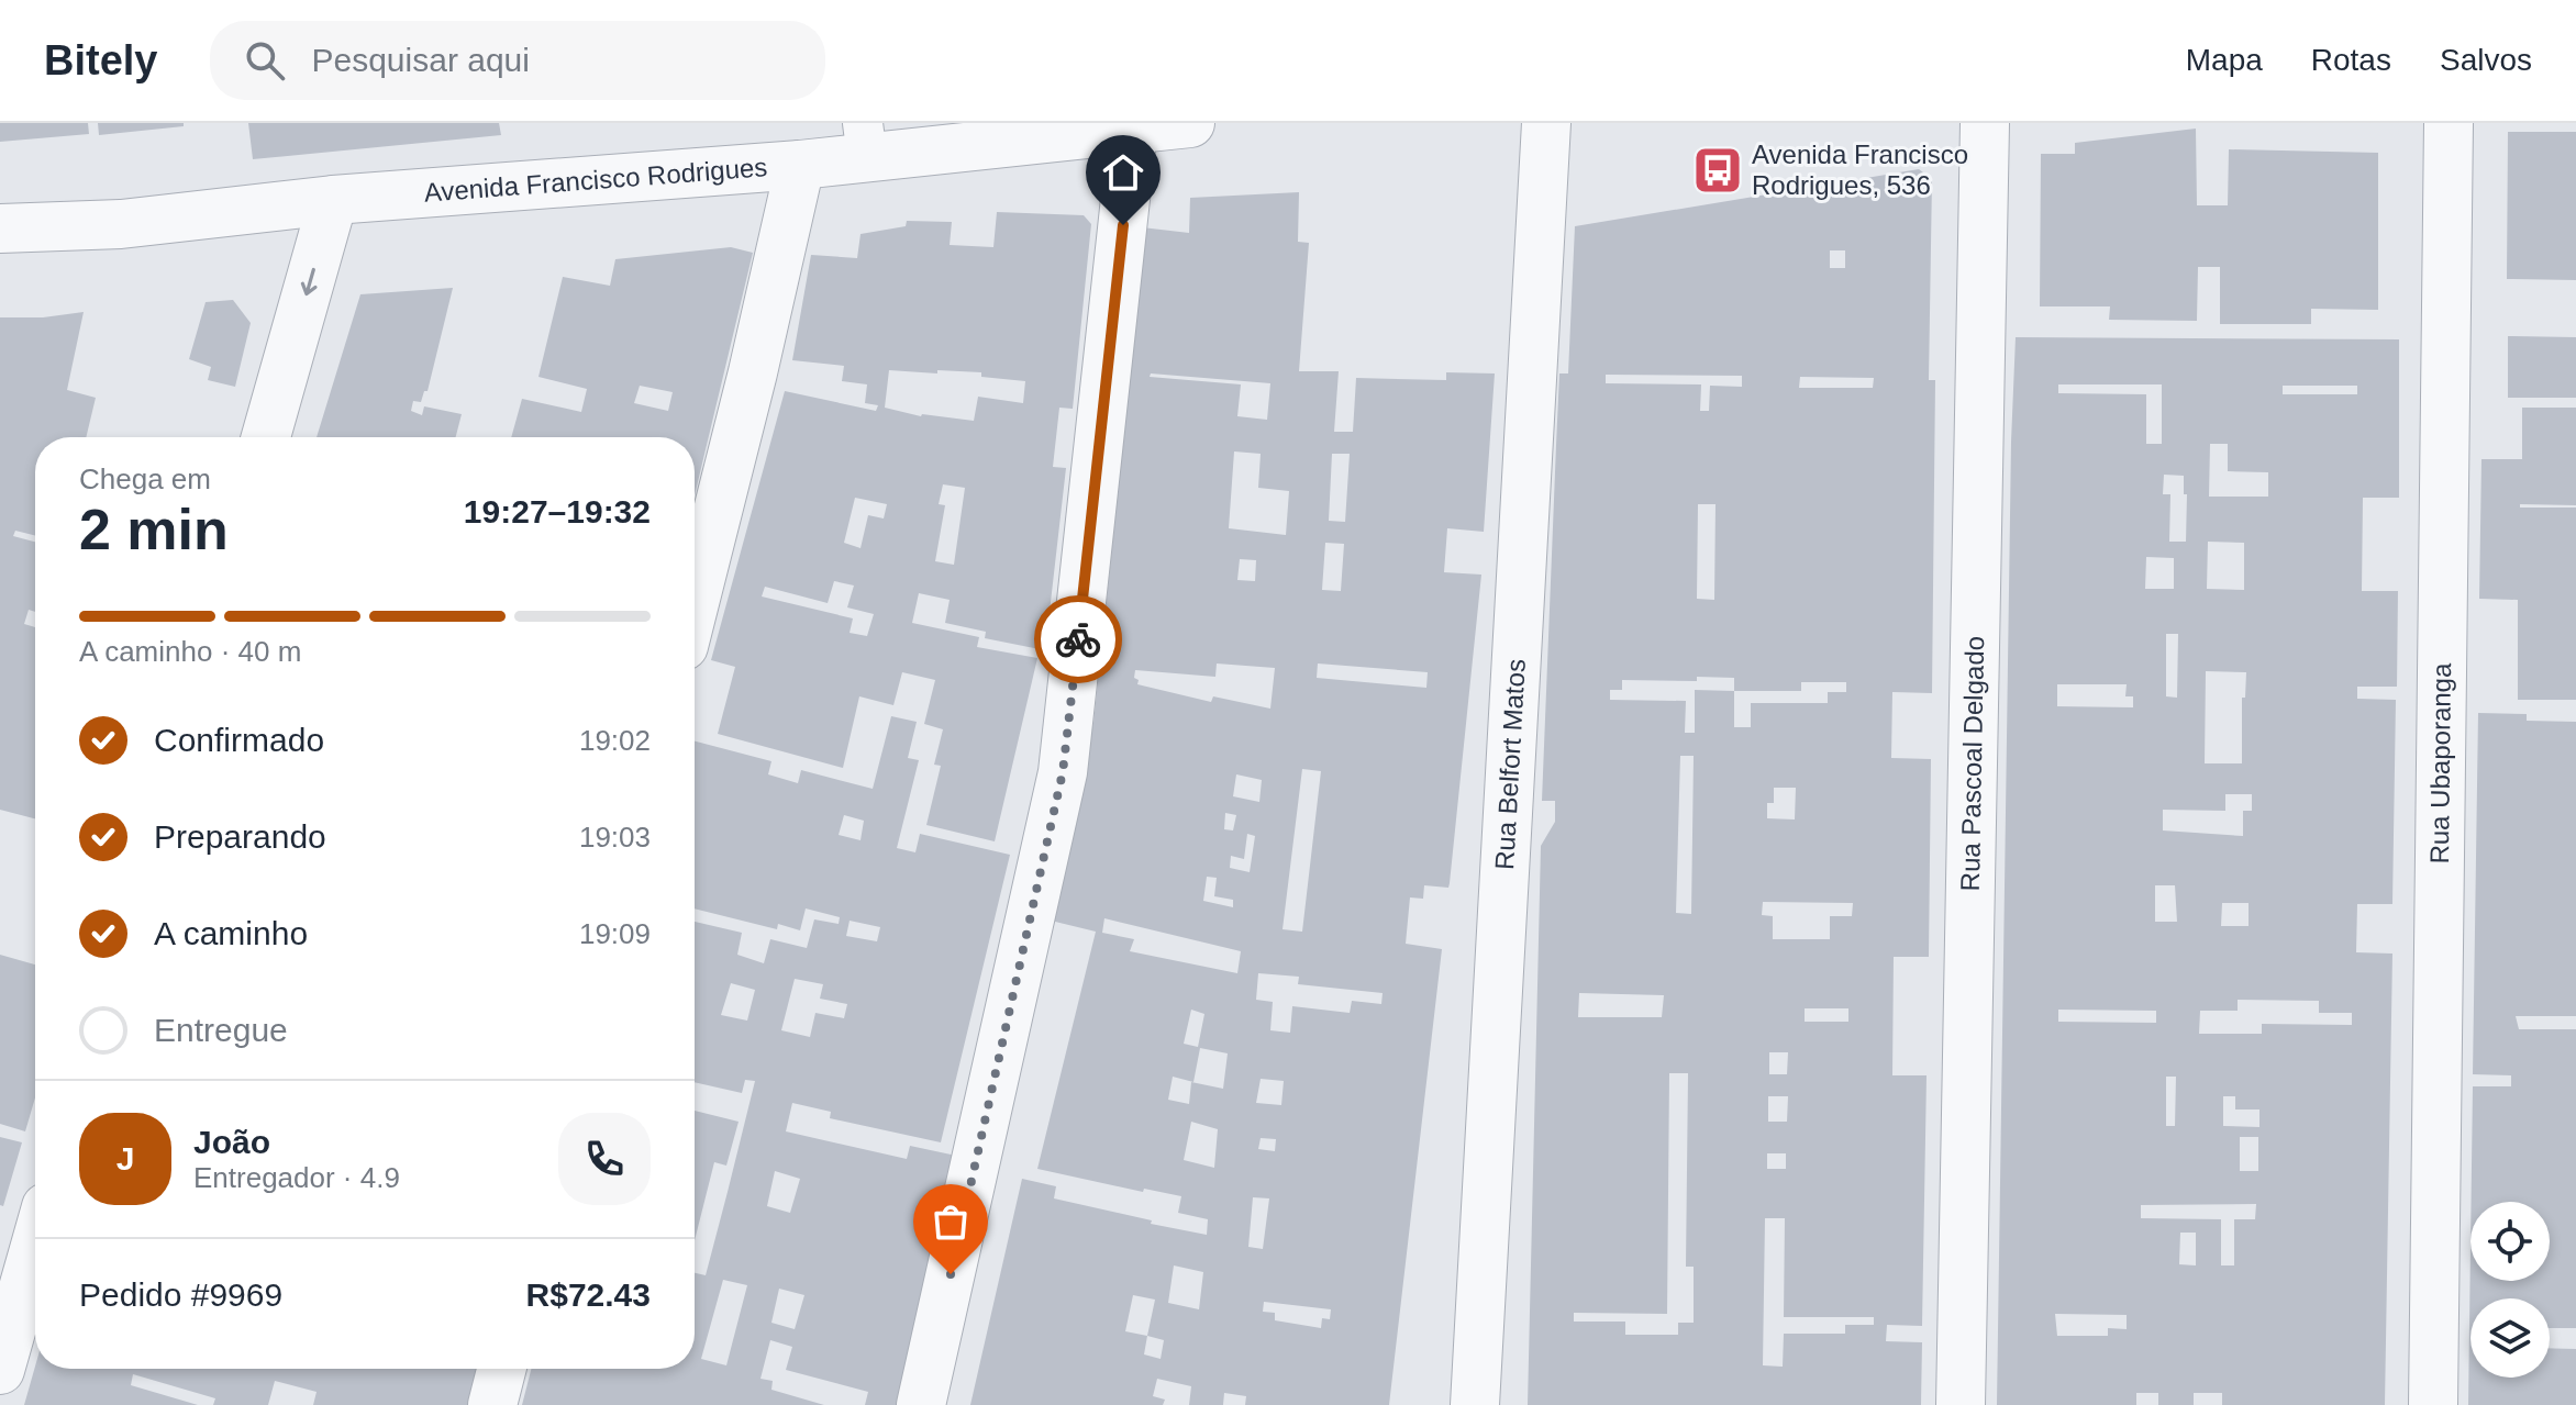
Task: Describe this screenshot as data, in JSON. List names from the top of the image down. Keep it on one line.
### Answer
{"streets":{"street":["Avenida Francisco Rodrigues","Rua Belfort Matos","Rua Pascoal Delgado","Rua Ubaporanga"]},"places":{"bus stop":["Avenida Francisco Rodrigues, 536"]},"page":{"header":"Bitely","search":"Pesquisar aqui","nav":["Mapa","Rotas","Salvos"],"heading":["2 min","Chega em","19:27–19:32"],"panel":["João","Entregador · 4.9","Pedido #9969","R$72.43"],"bar":"A caminho · 40 m","list":[["Confirmado","19:02"],["Preparando","19:03"],["A caminho","19:09"],"Entregue"],"round":"J"}}
